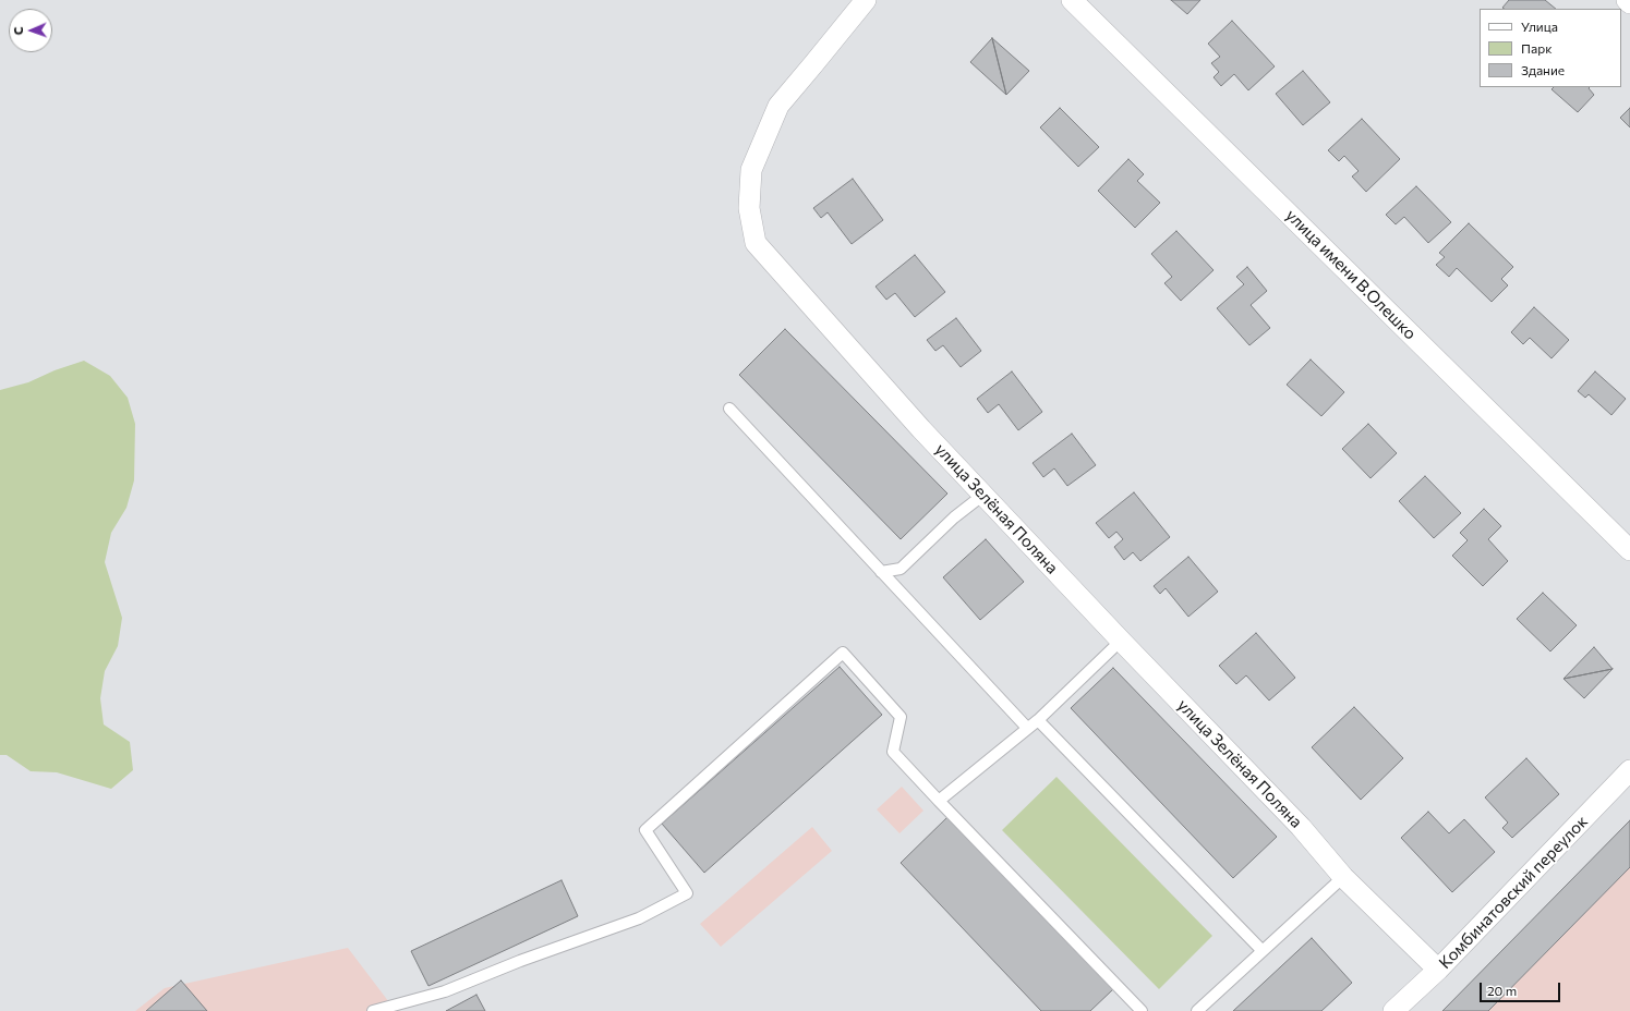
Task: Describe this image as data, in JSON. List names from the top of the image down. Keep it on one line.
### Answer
{"streets":{"street":["улица имени В.Олешко","улица Зелёная Поляна","Комбинатовский переулок"]},"crossings":[["улица Зелёная Поляна","Комбинатовский переулок"]],"legend":["Улица","Парк","Здание"],"scale_bar":"20 m","north":"left"}
